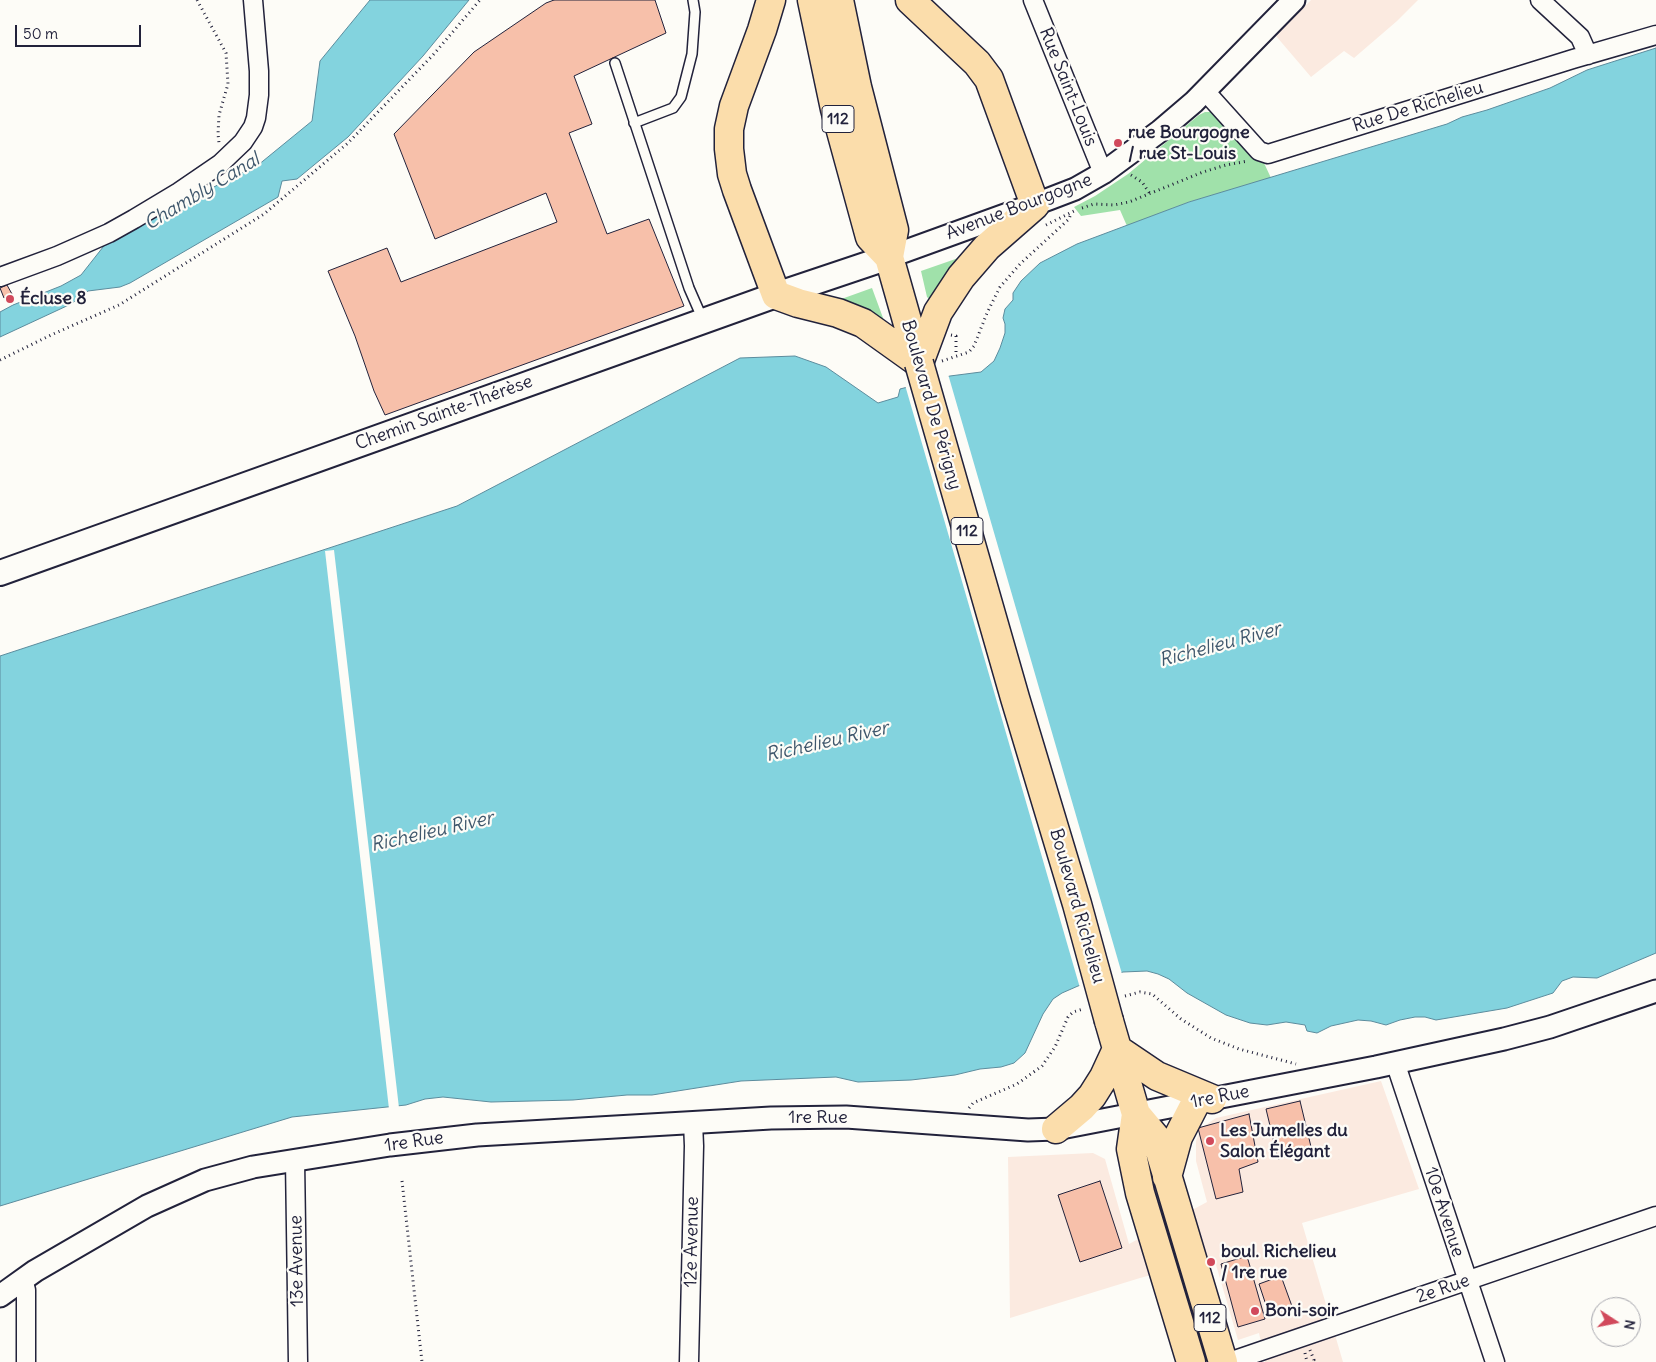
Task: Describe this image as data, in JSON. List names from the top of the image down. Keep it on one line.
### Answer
{"streets":{"main road":["112","Boulevard De Périgny","Chemin Sainte-Thérèse","Boulevard Richelieu"],"street":["Rue Saint-Louis","Rue De Richelieu","Avenue Bourgogne","1re Rue","10e Avenue","12e Avenue","13e Avenue","2e Rue"]},"crossings":[["Rue Saint-Louis","Avenue Bourgogne"],["Rue De Richelieu","Avenue Bourgogne"],["Avenue Bourgogne","Boulevard De Périgny"],["Avenue Bourgogne","Chemin Sainte-Thérèse"],["Boulevard De Périgny","Chemin Sainte-Thérèse"],["Boulevard De Périgny","Boulevard Richelieu"],["Boulevard Richelieu","1re Rue"],["1re Rue","10e Avenue"],["1re Rue","12e Avenue"],["1re Rue","13e Avenue"],["10e Avenue","2e Rue"]],"water":["Chambly Canal","Richelieu River"],"places":["rue Bourgogne / rue St-Louis","Écluse 8","Les Jumelles du Salon Élégant","boul. Richelieu / 1re rue","Boni-soir"],"scale_bar":"50 m","north":"right"}
